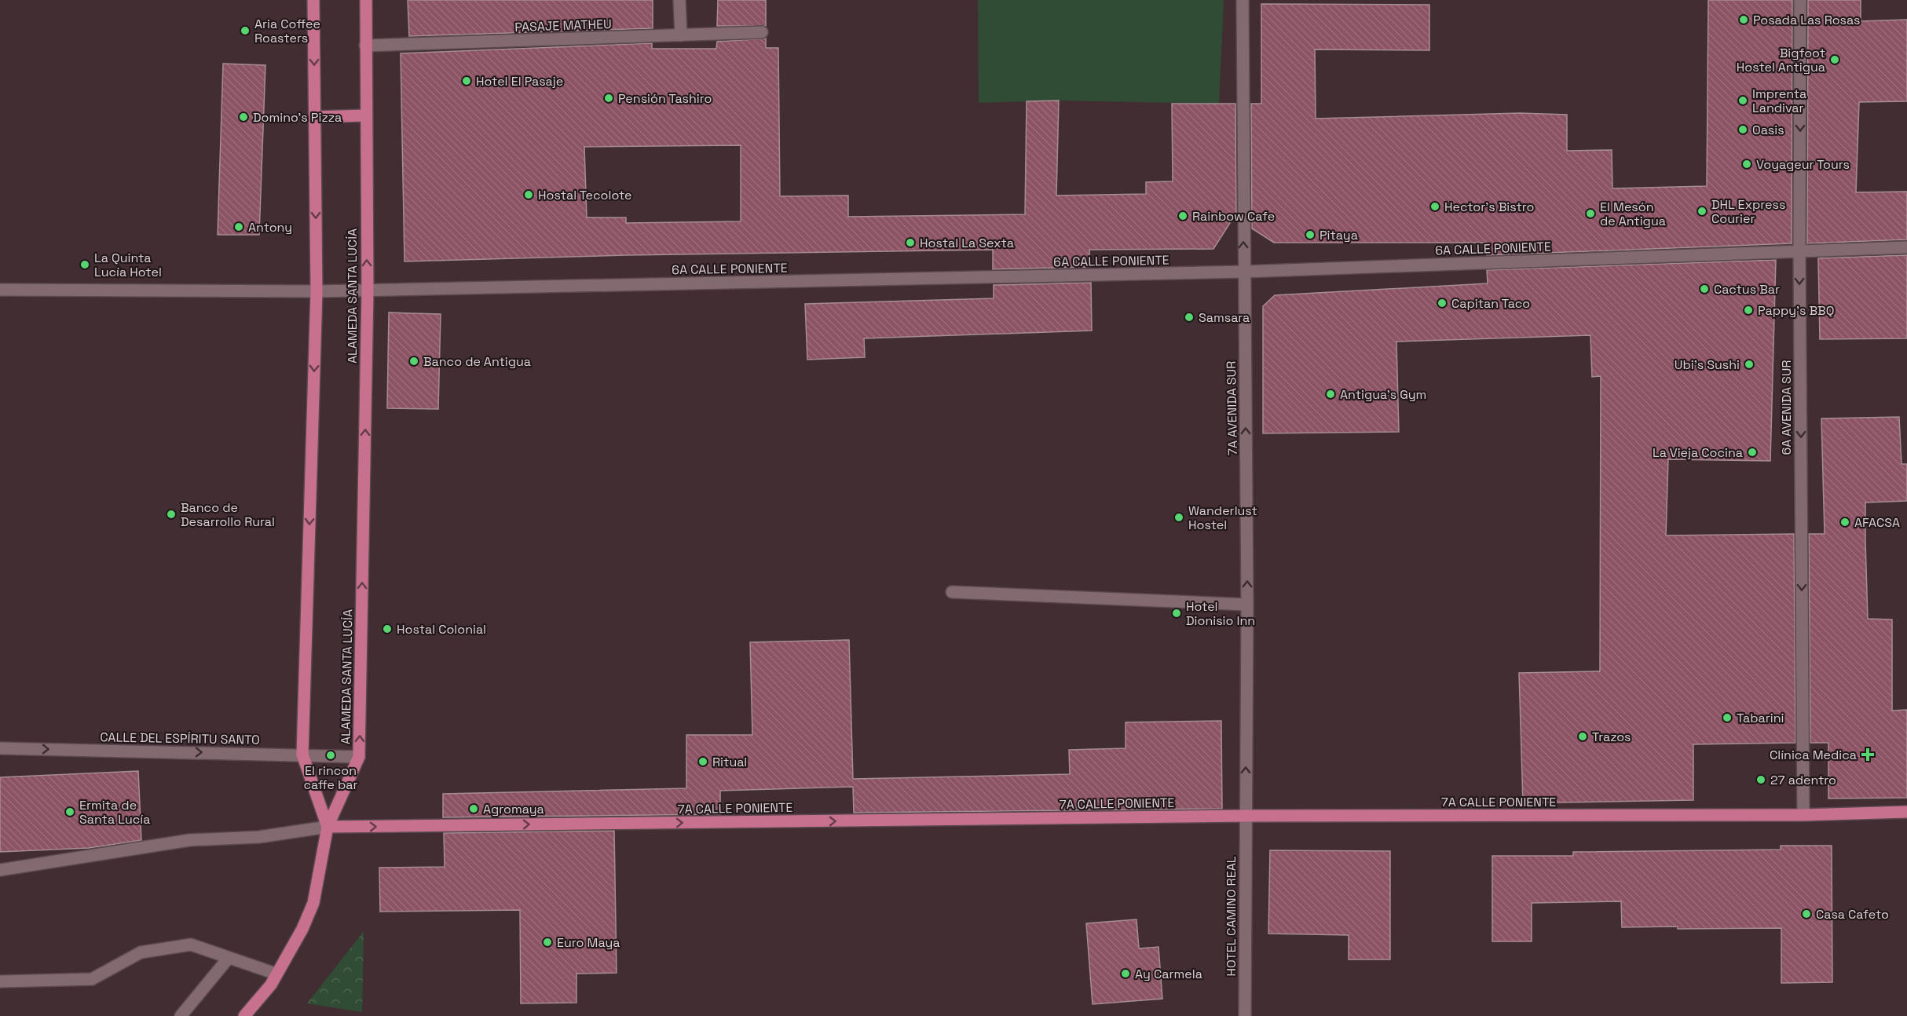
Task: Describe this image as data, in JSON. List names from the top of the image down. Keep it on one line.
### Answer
{"streets":{"main road":["ALAMEDA SANTA LUCÍA","7A CALLE PONIENTE"],"street":["PASAJE MATHEU","6A CALLE PONIENTE","6A AVENIDA SUR","7A AVENIDA SUR","CALLE DEL ESPÍRITU SANTO","HOTEL CAMINO REAL"]},"crossings":[["PASAJE MATHEU","ALAMEDA SANTA LUCÍA"],["6A CALLE PONIENTE","ALAMEDA SANTA LUCÍA"],["6A CALLE PONIENTE","6A AVENIDA SUR"],["6A CALLE PONIENTE","7A AVENIDA SUR"],["ALAMEDA SANTA LUCÍA","CALLE DEL ESPÍRITU SANTO"],["ALAMEDA SANTA LUCÍA","7A CALLE PONIENTE"],["6A AVENIDA SUR","7A CALLE PONIENTE"],["7A AVENIDA SUR","7A CALLE PONIENTE"],["7A AVENIDA SUR","HOTEL CAMINO REAL"],["7A CALLE PONIENTE","HOTEL CAMINO REAL"]],"one_way":["6A AVENIDA SUR","7A AVENIDA SUR","7A CALLE PONIENTE"],"places":{"other":["Posada Las Rosas","Aria Coffee Roasters","Bigfoot Hostel Antigua","Hotel El Pasaje","Pensión Tashiro","Imprenta Landivar","Domino's Pizza","Oasis","Voyageur Tours","Hostal Tecolote","Hector's Bistro","DHL Express Courier","El Mesón de Antigua","Rainbow Cafe","Antony","Pitaya","Hostal La Sexta","La Quinta Lucía Hotel","Cactus Bar","Capitan Taco","Pappy's BBQ","Samsara","Banco de Antigua","Ubi's Sushi","Antigua's Gym","La Vieja Cocina","Banco de Desarrollo Rural","Wanderlust Hostel","AFACSA","Hotel Dionisio Inn","Hostal Colonial","Tabarini","Trazos","El rincon caffe bar","Ritual","27 adentro","Agromaya","Ermita de Santa Lucía","Casa Cafeto","Euro Maya","Ay Carmela"],"health":["Clínica Medica"]}}
